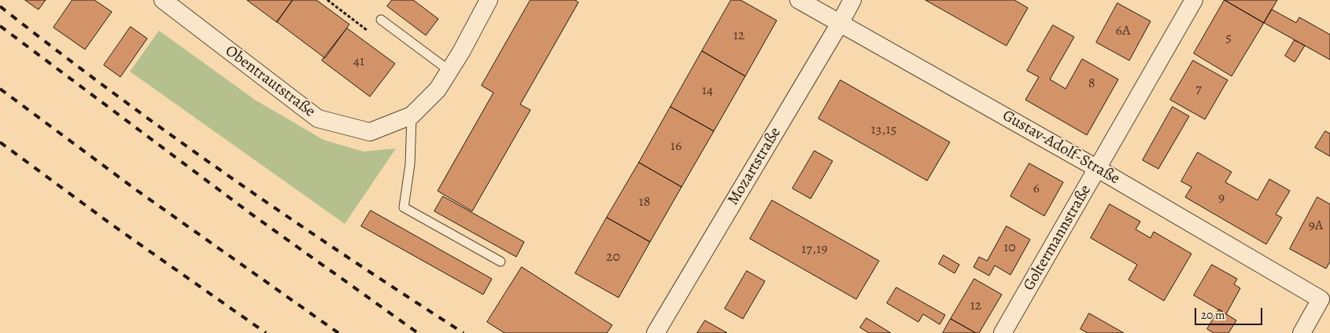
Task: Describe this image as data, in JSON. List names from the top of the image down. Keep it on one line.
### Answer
{"streets":{"street":["Obentrautstraße","Gustav-Adolf-Straße","Mozartstraße","Goltermannstraße"]},"crossings":[["Gustav-Adolf-Straße","Mozartstraße"],["Gustav-Adolf-Straße","Goltermannstraße"]],"house_numbers":["6A","12","5","41","8","7","14","13,15","16","6","9","18","9A","10","17,19","20","12"],"scale_bar":"20 m"}
